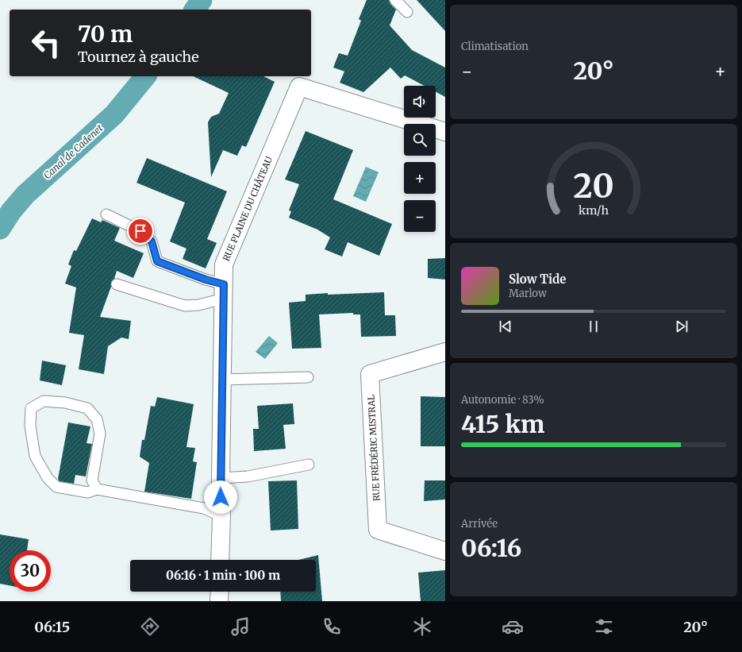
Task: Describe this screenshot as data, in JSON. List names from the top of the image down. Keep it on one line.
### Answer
{"streets":{"street":["RUE PLAINE DU CHÂTEAU","RUE FRÉDÉRIC MISTRAL"]},"water":["Canal de Cadenet"],"page":{"tile":["Climatisation",["Autonomie · 83%","415 km"],["Arrivée","06:16"]],"turn":["70 m","Tournez à gauche"],"heat":["−","20°","+"],"map_buttons":["+","−"],"song":["Slow Tide","Marlow"],"limit":"30","trip":"06:16 · 1 min · 100 m","tabs":["06:15","20°"],"gauge":["20","km/h"]}}
